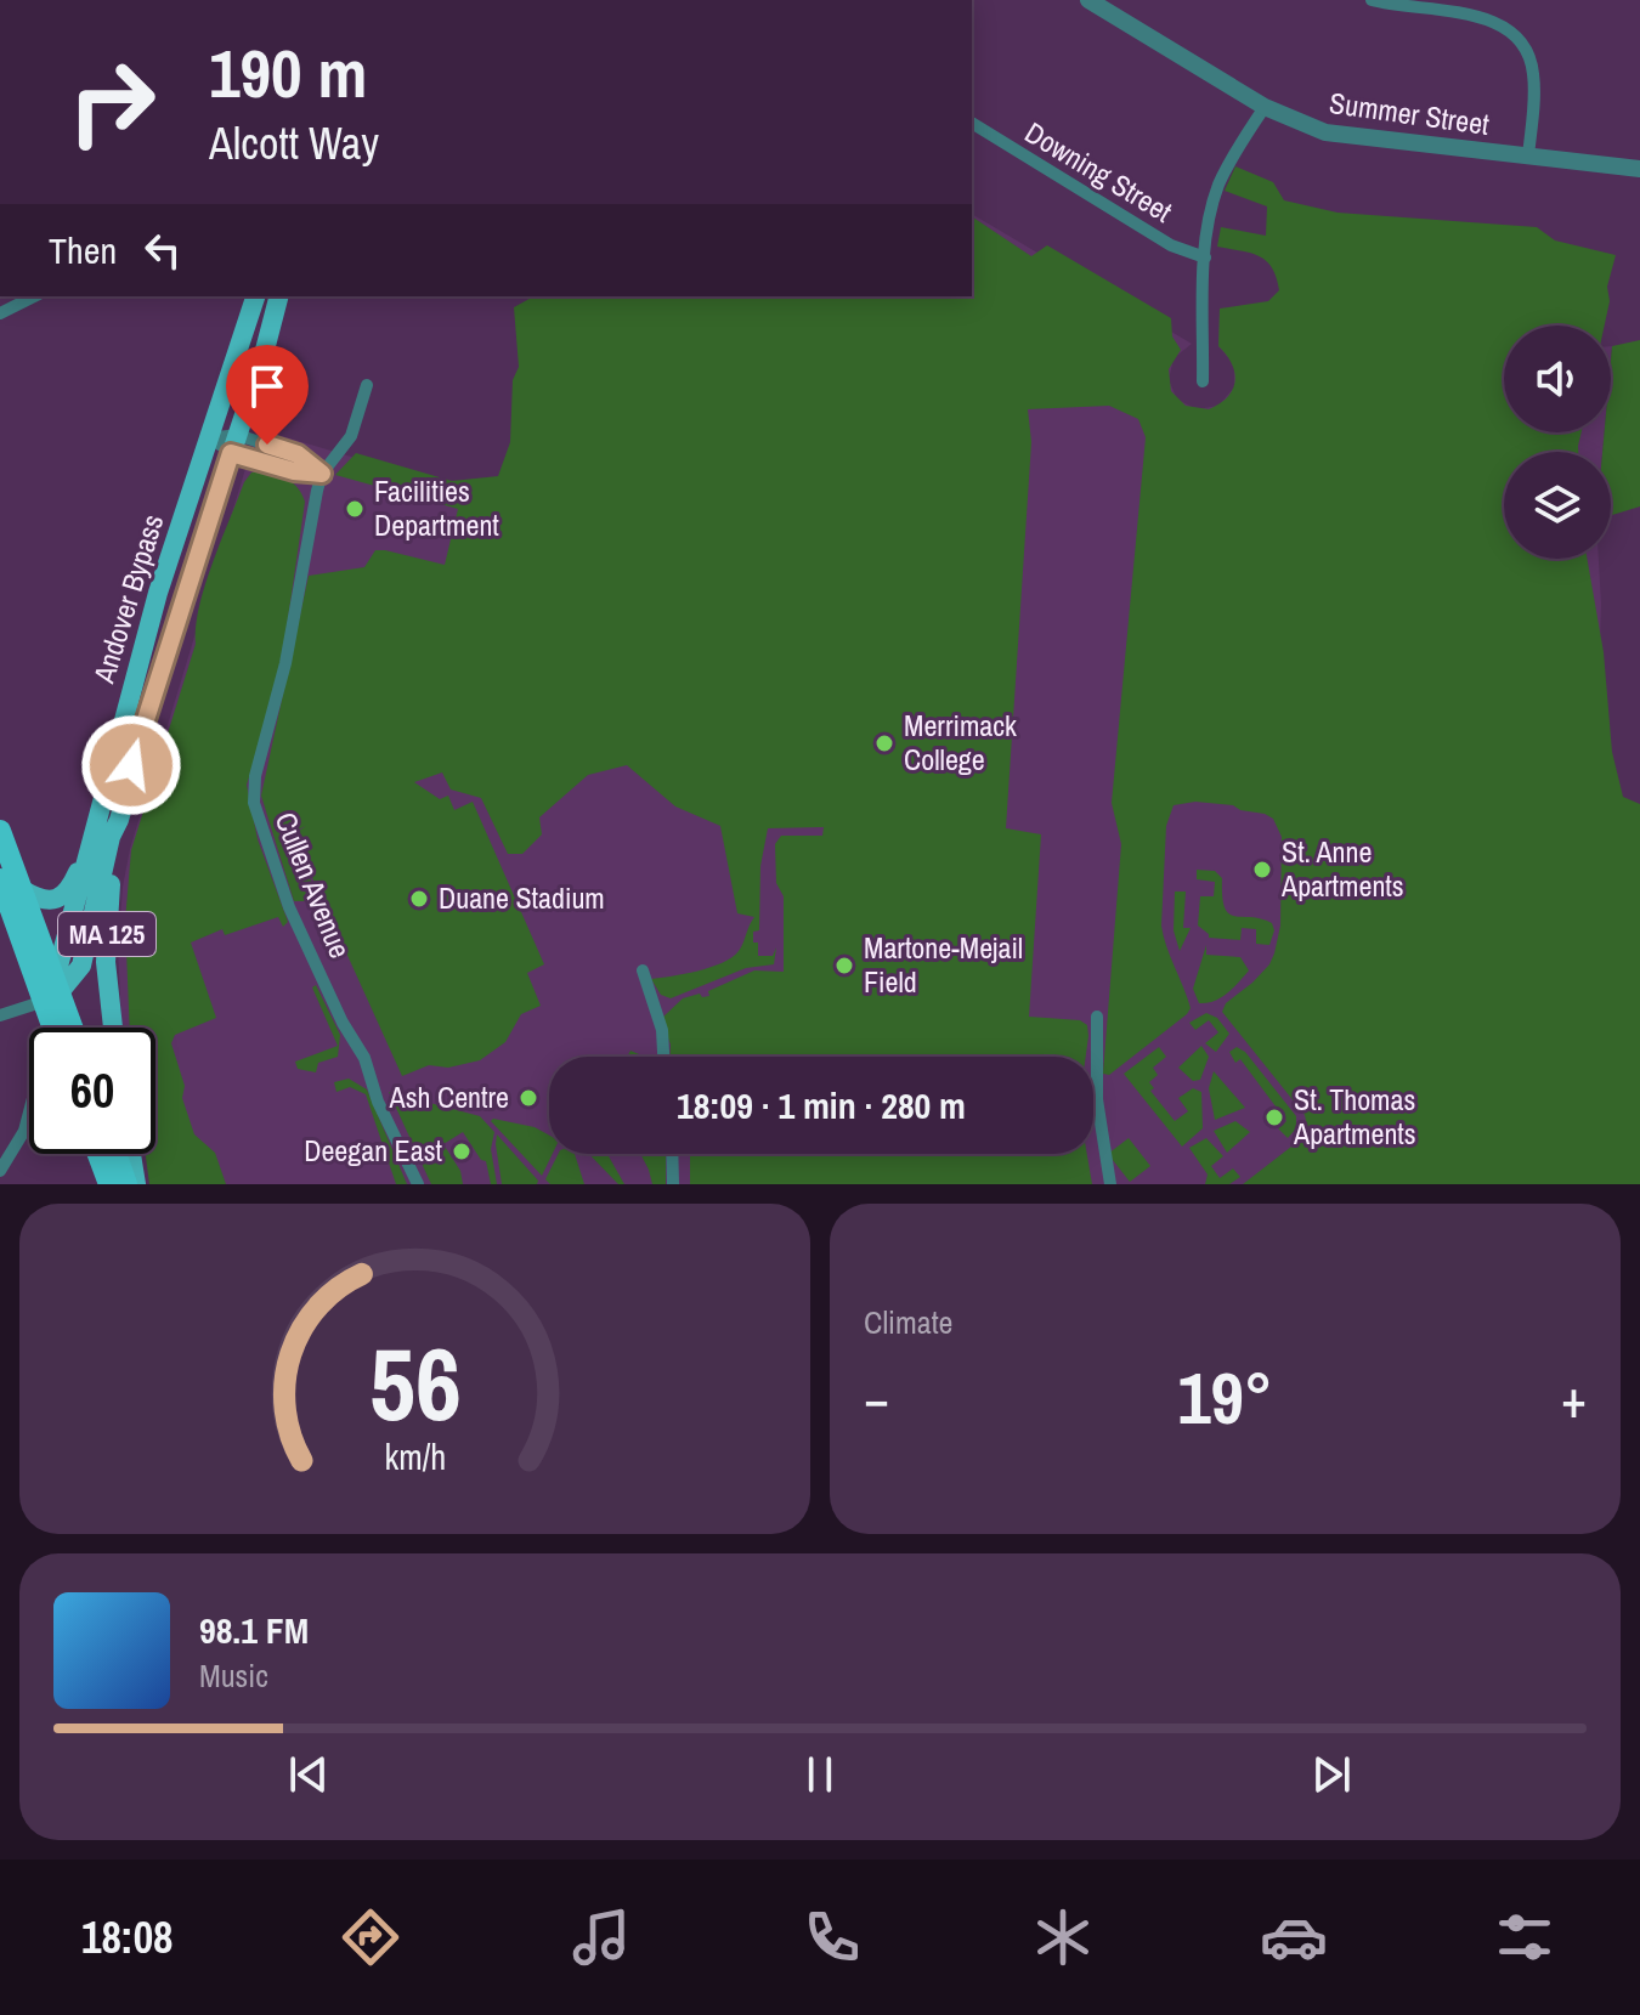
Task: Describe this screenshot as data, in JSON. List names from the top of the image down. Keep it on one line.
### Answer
{"streets":{"main road":["Andover Bypass","MA 125"],"street":["Summer Street","Downing Street","Cullen Avenue"]},"crossings":[["Andover Bypass","MA 125"]],"places":["Facilities Department","Merrimack College","St. Anne Apartments","Duane Stadium","Martone-Mejail Field","Ash Centre","St. Thomas Apartments","Deegan East"],"page":{"turn":["190 m","Alcott Way"],"then":"Then","limit":"60","trip":"18:09 · 1 min · 280 m","tile":"Climate","heat":["−","19°","+"],"song":["98.1 FM","Music"],"tabs":"18:08","gauge":["56","km/h"]}}
